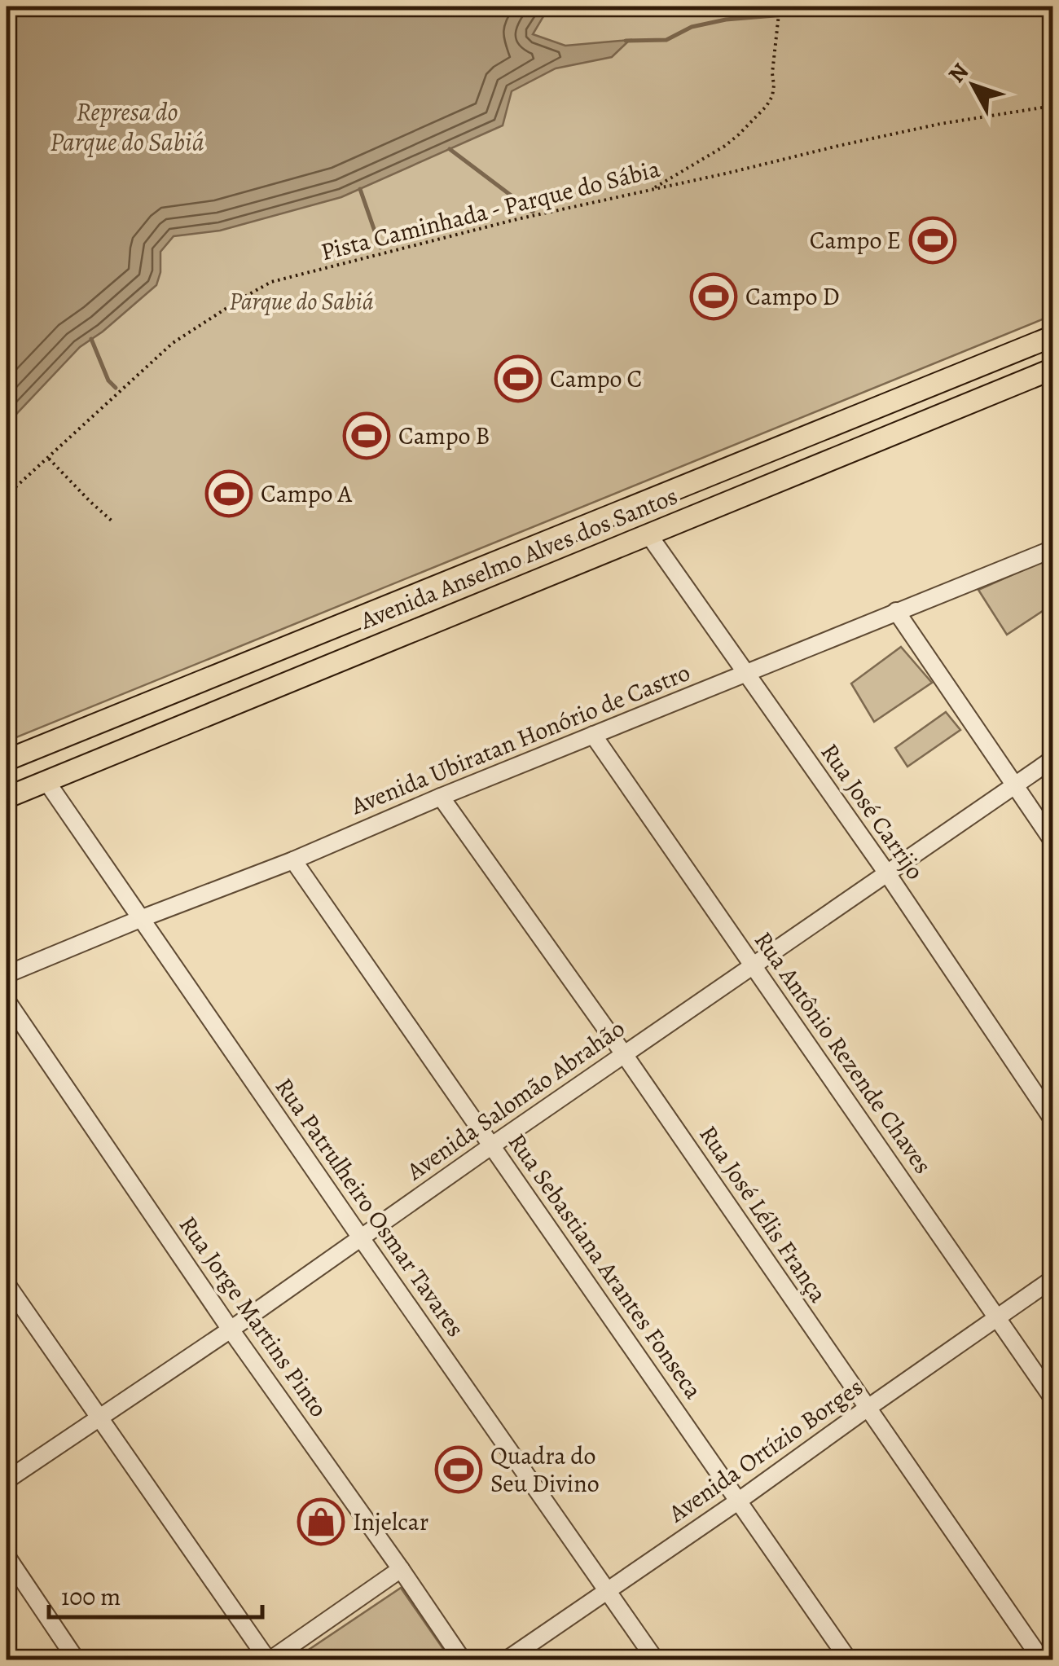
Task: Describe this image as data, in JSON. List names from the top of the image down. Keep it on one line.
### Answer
{"streets":{"main road":["Avenida Anselmo Alves dos Santos"],"street":["Avenida Ubiratan Honório de Castro","Rua José Carrijo","Rua Antônio Rezende Chaves","Avenida Salomão Abrahão","Rua Patrulheiro Osmar Tavares","Rua José Lélis França","Rua Sebastiana Arantes Fonseca","Rua Jorge Martins Pinto","Avenida Ortízio Borges"],"path":["Pista Caminhada - Parque do Sábia"]},"crossings":[["Avenida Anselmo Alves dos Santos","Rua José Carrijo"],["Avenida Anselmo Alves dos Santos","Rua Patrulheiro Osmar Tavares"],["Avenida Ubiratan Honório de Castro","Rua José Carrijo"],["Avenida Ubiratan Honório de Castro","Rua Antônio Rezende Chaves"],["Avenida Ubiratan Honório de Castro","Rua Patrulheiro Osmar Tavares"],["Avenida Ubiratan Honório de Castro","Rua José Lélis França"],["Avenida Ubiratan Honório de Castro","Rua Sebastiana Arantes Fonseca"],["Rua José Carrijo","Avenida Salomão Abrahão"],["Rua Antônio Rezende Chaves","Avenida Salomão Abrahão"],["Rua Antônio Rezende Chaves","Avenida Ortízio Borges"],["Avenida Salomão Abrahão","Rua Patrulheiro Osmar Tavares"],["Avenida Salomão Abrahão","Rua José Lélis França"],["Avenida Salomão Abrahão","Rua Sebastiana Arantes Fonseca"],["Avenida Salomão Abrahão","Rua Jorge Martins Pinto"],["Rua Patrulheiro Osmar Tavares","Avenida Ortízio Borges"],["Rua José Lélis França","Avenida Ortízio Borges"],["Rua Sebastiana Arantes Fonseca","Avenida Ortízio Borges"]],"water":["Represa do Parque do Sabiá"],"parks":["Parque do Sabiá"],"places":{"sports":["Campo E","Campo D","Campo C","Campo B","Campo A","Quadra do Seu Divino"],"shop":["Injelcar"]},"scale_bar":"100 m","north":"top left"}
